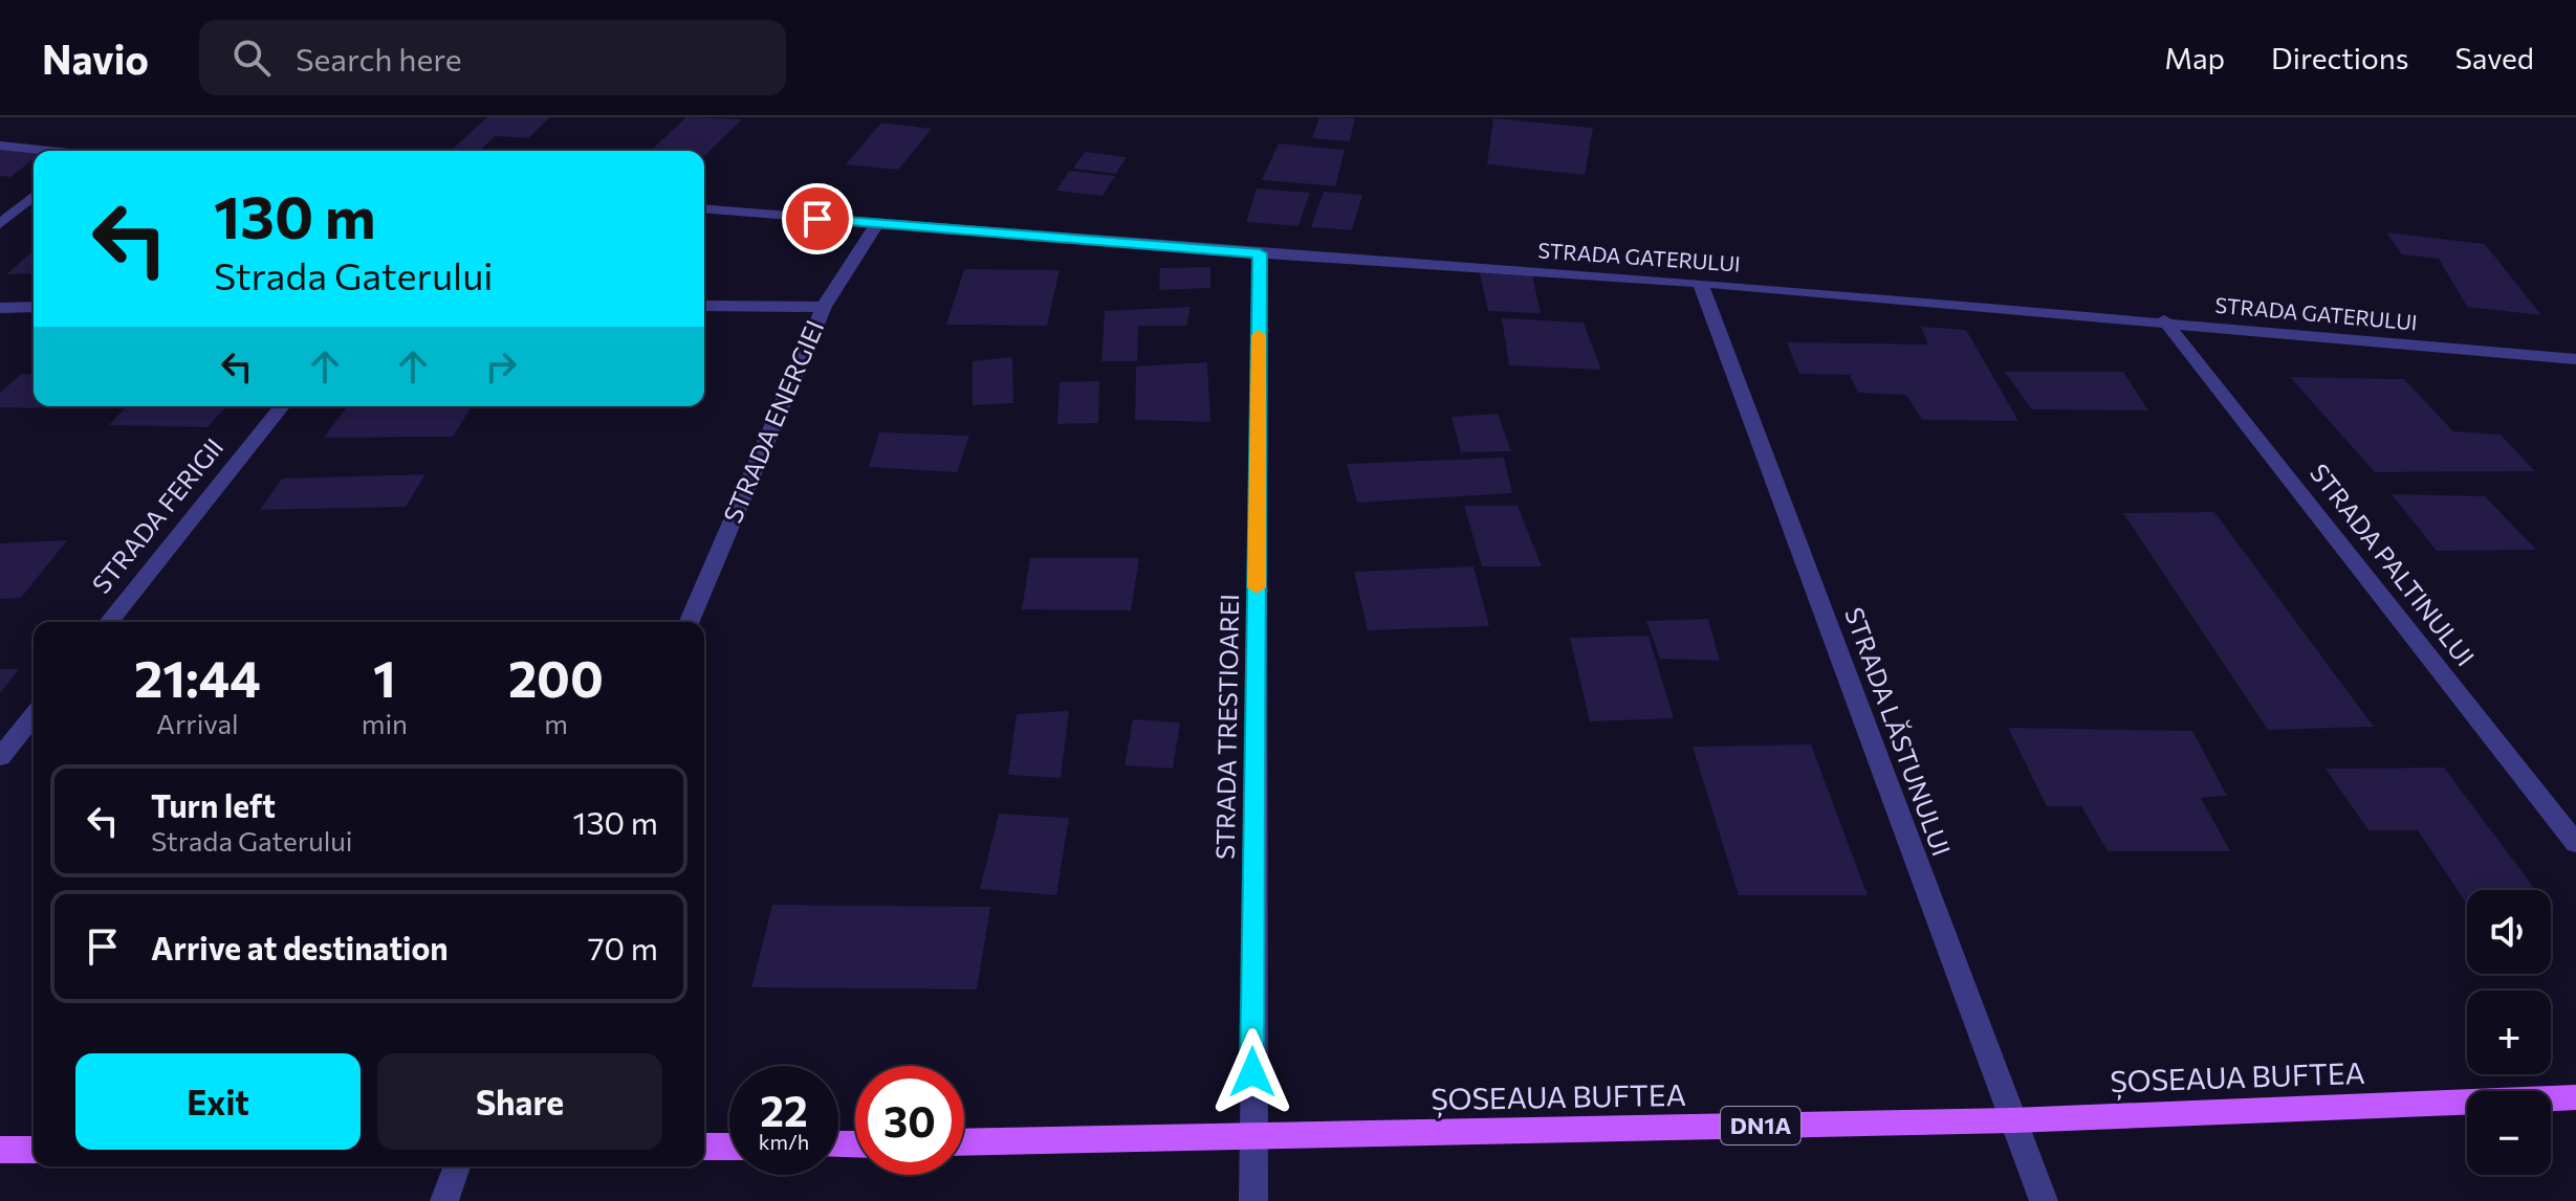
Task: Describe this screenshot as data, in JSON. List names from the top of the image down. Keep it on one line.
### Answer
{"streets":{"main road":["ȘOSEAUA BUFTEA","DN1A"],"street":["STRADA GATERULUI","STRADA ENERGIEI","STRADA FERIGII","STRADA PALTINULUI","STRADA TRESTIOAREI","STRADA LĂSTUNULUI"]},"crossings":[["STRADA GATERULUI","STRADA ENERGIEI"],["STRADA GATERULUI","STRADA PALTINULUI"],["STRADA GATERULUI","STRADA TRESTIOAREI"],["STRADA GATERULUI","STRADA LĂSTUNULUI"],["STRADA TRESTIOAREI","ȘOSEAUA BUFTEA"],["STRADA LĂSTUNULUI","ȘOSEAUA BUFTEA"]],"page":{"header":"Navio","search":"Search here","nav":["Map","Directions","Saved"],"turn":["130 m","Strada Gaterului"],"eta":["21:44","Arrival","1","min","200","m"],"list":[{"name":"Turn left","note":"Strada Gaterului","value":"130 m"},{"name":"Arrive at destination","value":"70 m"}],"map_buttons":["+","−"],"buttons":["Exit","Share"],"speed":"22 km/h","limit":"30"}}
